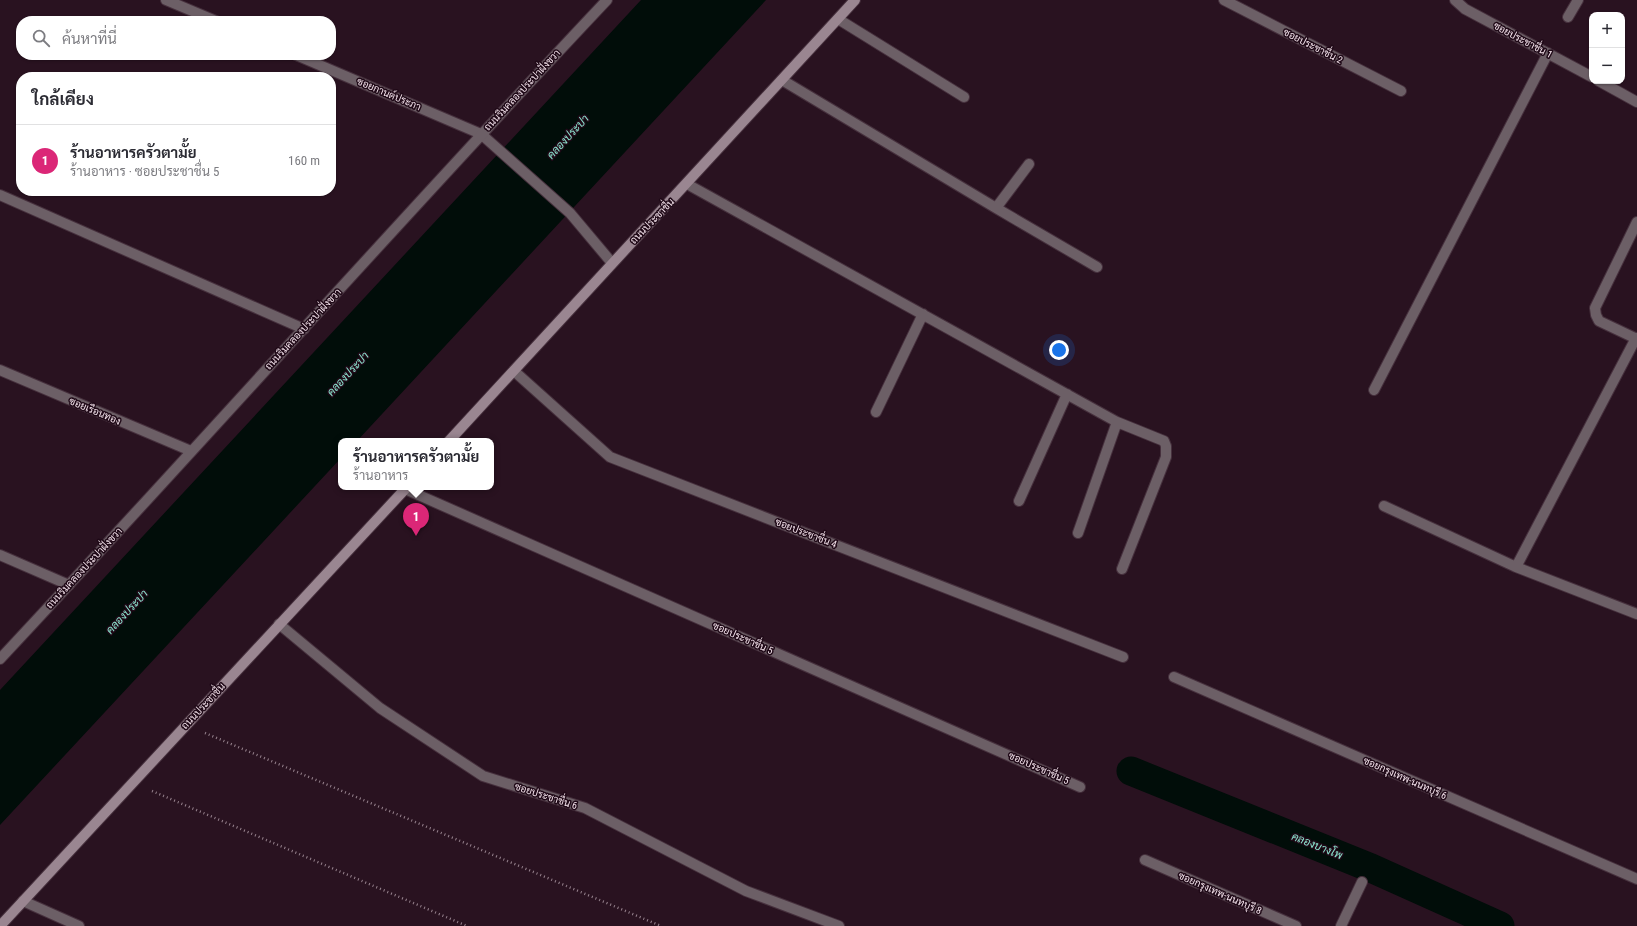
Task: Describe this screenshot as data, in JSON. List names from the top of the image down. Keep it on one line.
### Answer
{"streets":{"main road":["ถนนประชาชื่น"],"street":["ซอยประชาชื่น 1","ซอยประชาชื่น 2","ถนนริมคลองประปาฝั่งขวา","ซอยกานต์ประภา","ซอยเรือนทอง","ซอยประชาชื่น 4","ซอยประชาชื่น 5","ซอยกรุงเทพ-นนทบุรี 6","ซอยประชาชื่น 6","ซอยกรุงเทพ-นนทบุรี 8"]},"crossings":[["ถนนริมคลองประปาฝั่งขวา","ซอยกานต์ประภา"],["ถนนริมคลองประปาฝั่งขวา","ซอยเรือนทอง"],["ซอยกานต์ประภา","ถนนประชาชื่น"],["ถนนประชาชื่น","ซอยประชาชื่น 4"],["ถนนประชาชื่น","ซอยประชาชื่น 6"]],"water":["คลองประปา","คลองบางโพ"],"page":{"map_buttons":["+","−"],"search":"ค้นหาที่นี่","heading":"ใกล้เคียง","list":[{"mark":"1","name":"ร้านอาหารครัวตามั้ย","note":"ร้านอาหาร · ซอยประชาชื่น 5","value":"160 m"}],"popup":["ร้านอาหารครัวตามั้ย","ร้านอาหาร"],"pins":"1"}}
